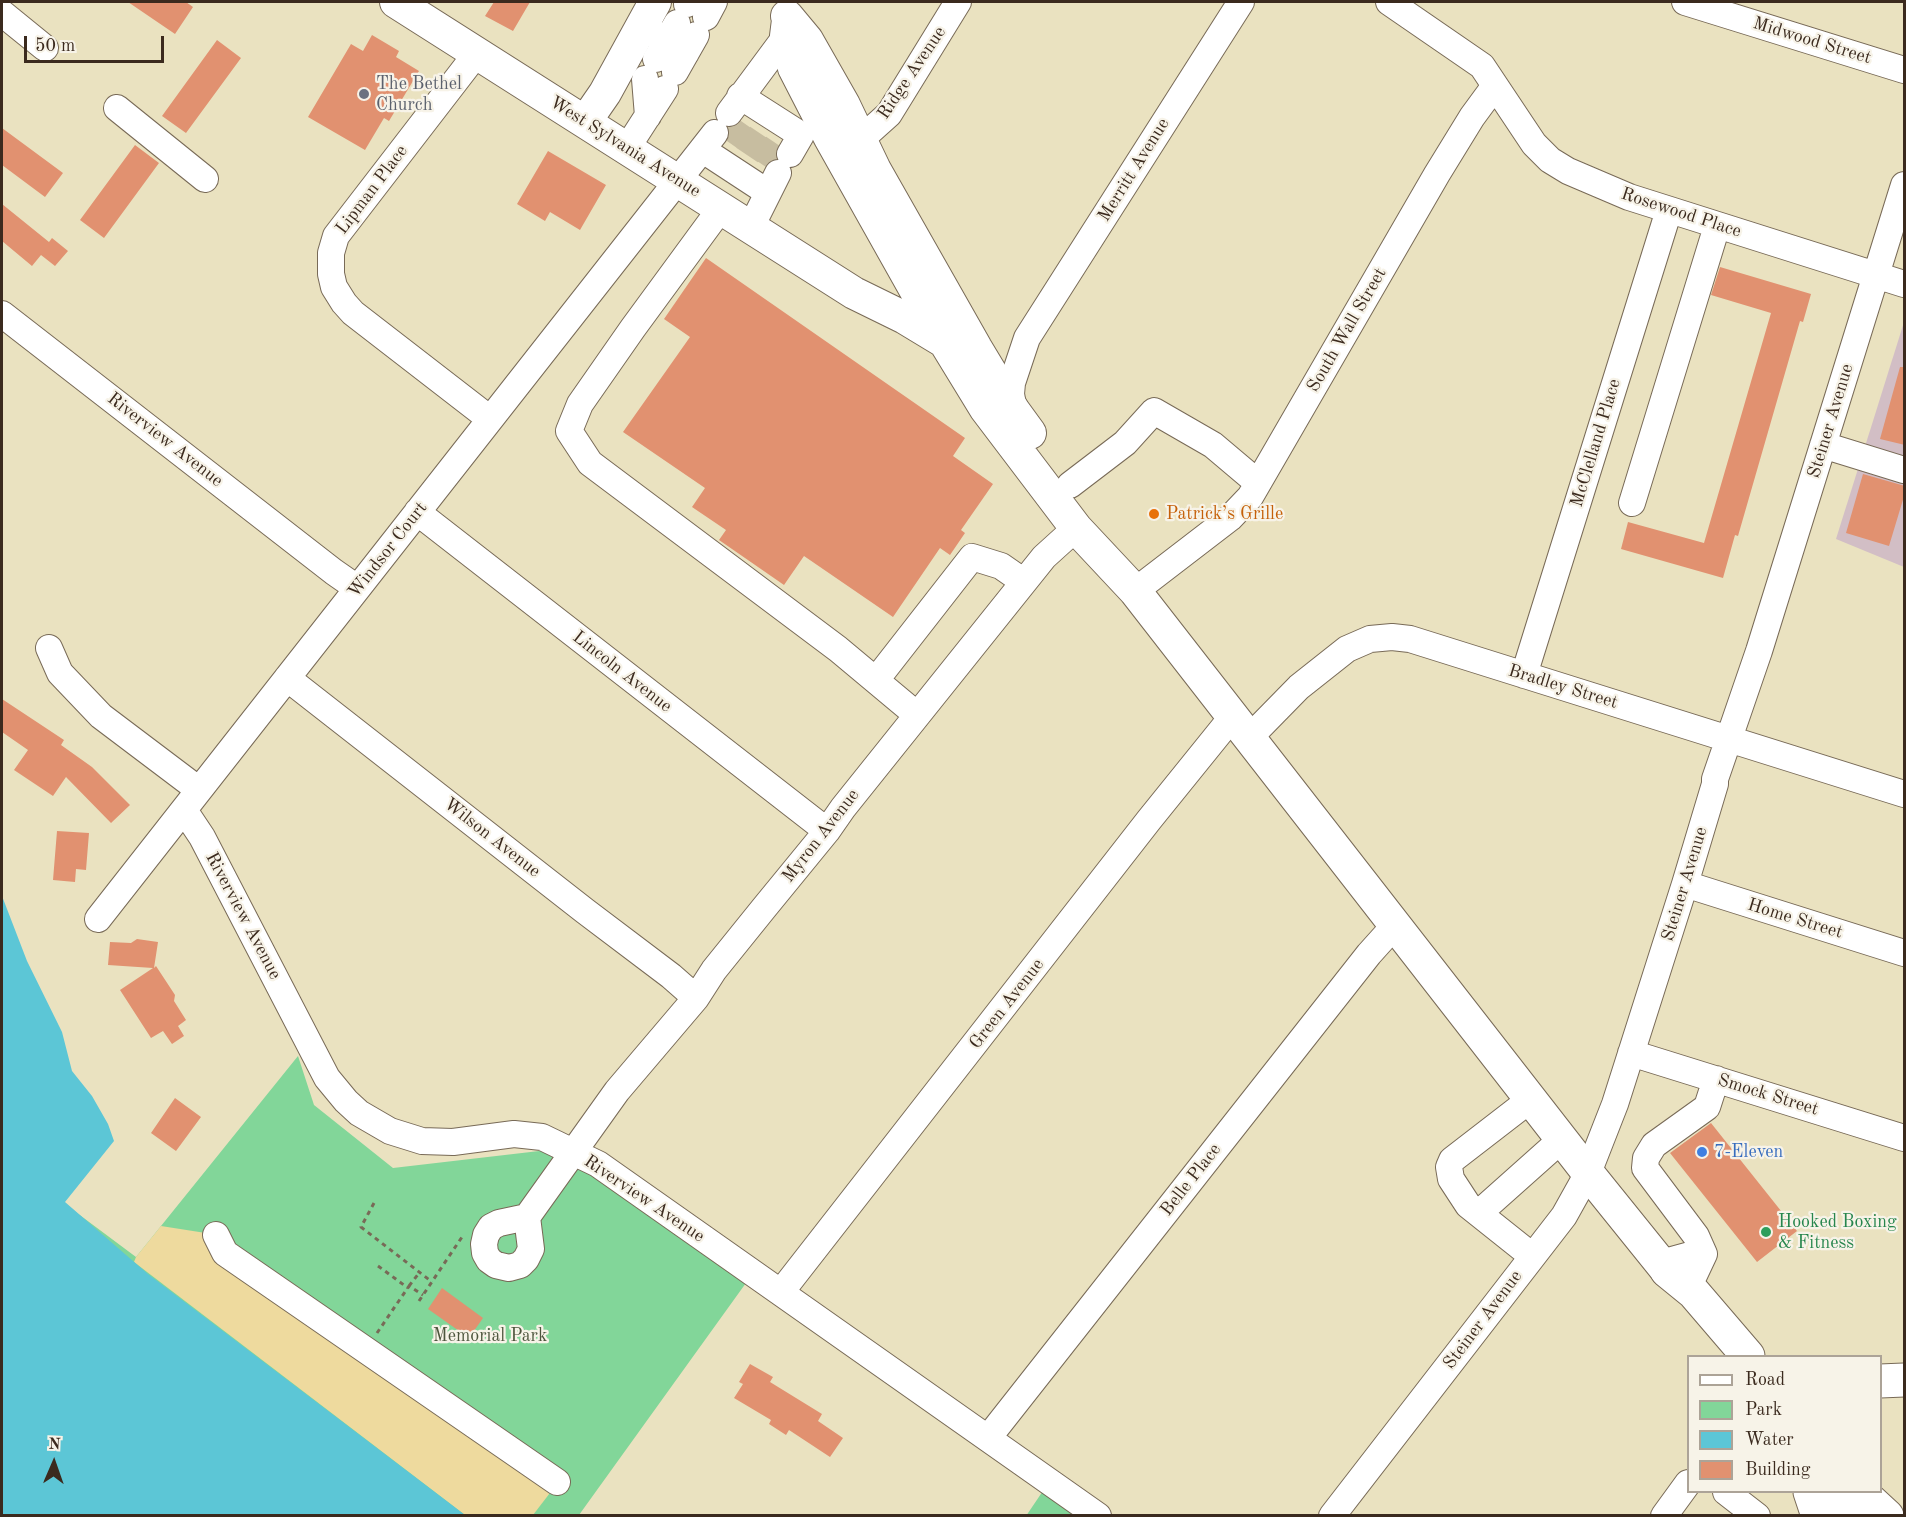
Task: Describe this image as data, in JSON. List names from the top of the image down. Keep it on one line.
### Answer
{"streets":{"main road":["West Sylvania Avenue"],"street":["Midwood Street","Ridge Avenue","Merritt Avenue","Lipman Place","Rosewood Place","South Wall Street","Steiner Avenue","Riverview Avenue","McClelland Place","Windsor Court","Lincoln Avenue","Bradley Street","Myron Avenue","Wilson Avenue","Home Street","Green Avenue","Smock Street","Belle Place"]},"crossings":[["West Sylvania Avenue","Merritt Avenue"],["West Sylvania Avenue","Lipman Place"],["West Sylvania Avenue","Windsor Court"],["Lipman Place","Windsor Court"],["Rosewood Place","South Wall Street"],["Rosewood Place","Steiner Avenue"],["Rosewood Place","McClelland Place"],["Steiner Avenue","Bradley Street"],["Steiner Avenue","Home Street"],["Steiner Avenue","Smock Street"],["Riverview Avenue","Windsor Court"],["Riverview Avenue","Myron Avenue"],["Riverview Avenue","Green Avenue"],["Riverview Avenue","Belle Place"],["McClelland Place","Bradley Street"],["Windsor Court","Lincoln Avenue"],["Windsor Court","Wilson Avenue"],["Lincoln Avenue","Myron Avenue"],["Bradley Street","Green Avenue"],["Myron Avenue","Wilson Avenue"]],"parks":["Memorial Park"],"places":["The Bethel Church","Patrick’s Grille","7-Eleven","Hooked Boxing & Fitness"],"legend":["Road","Park","Water","Building"],"scale_bar":"50 m","north":"top"}
